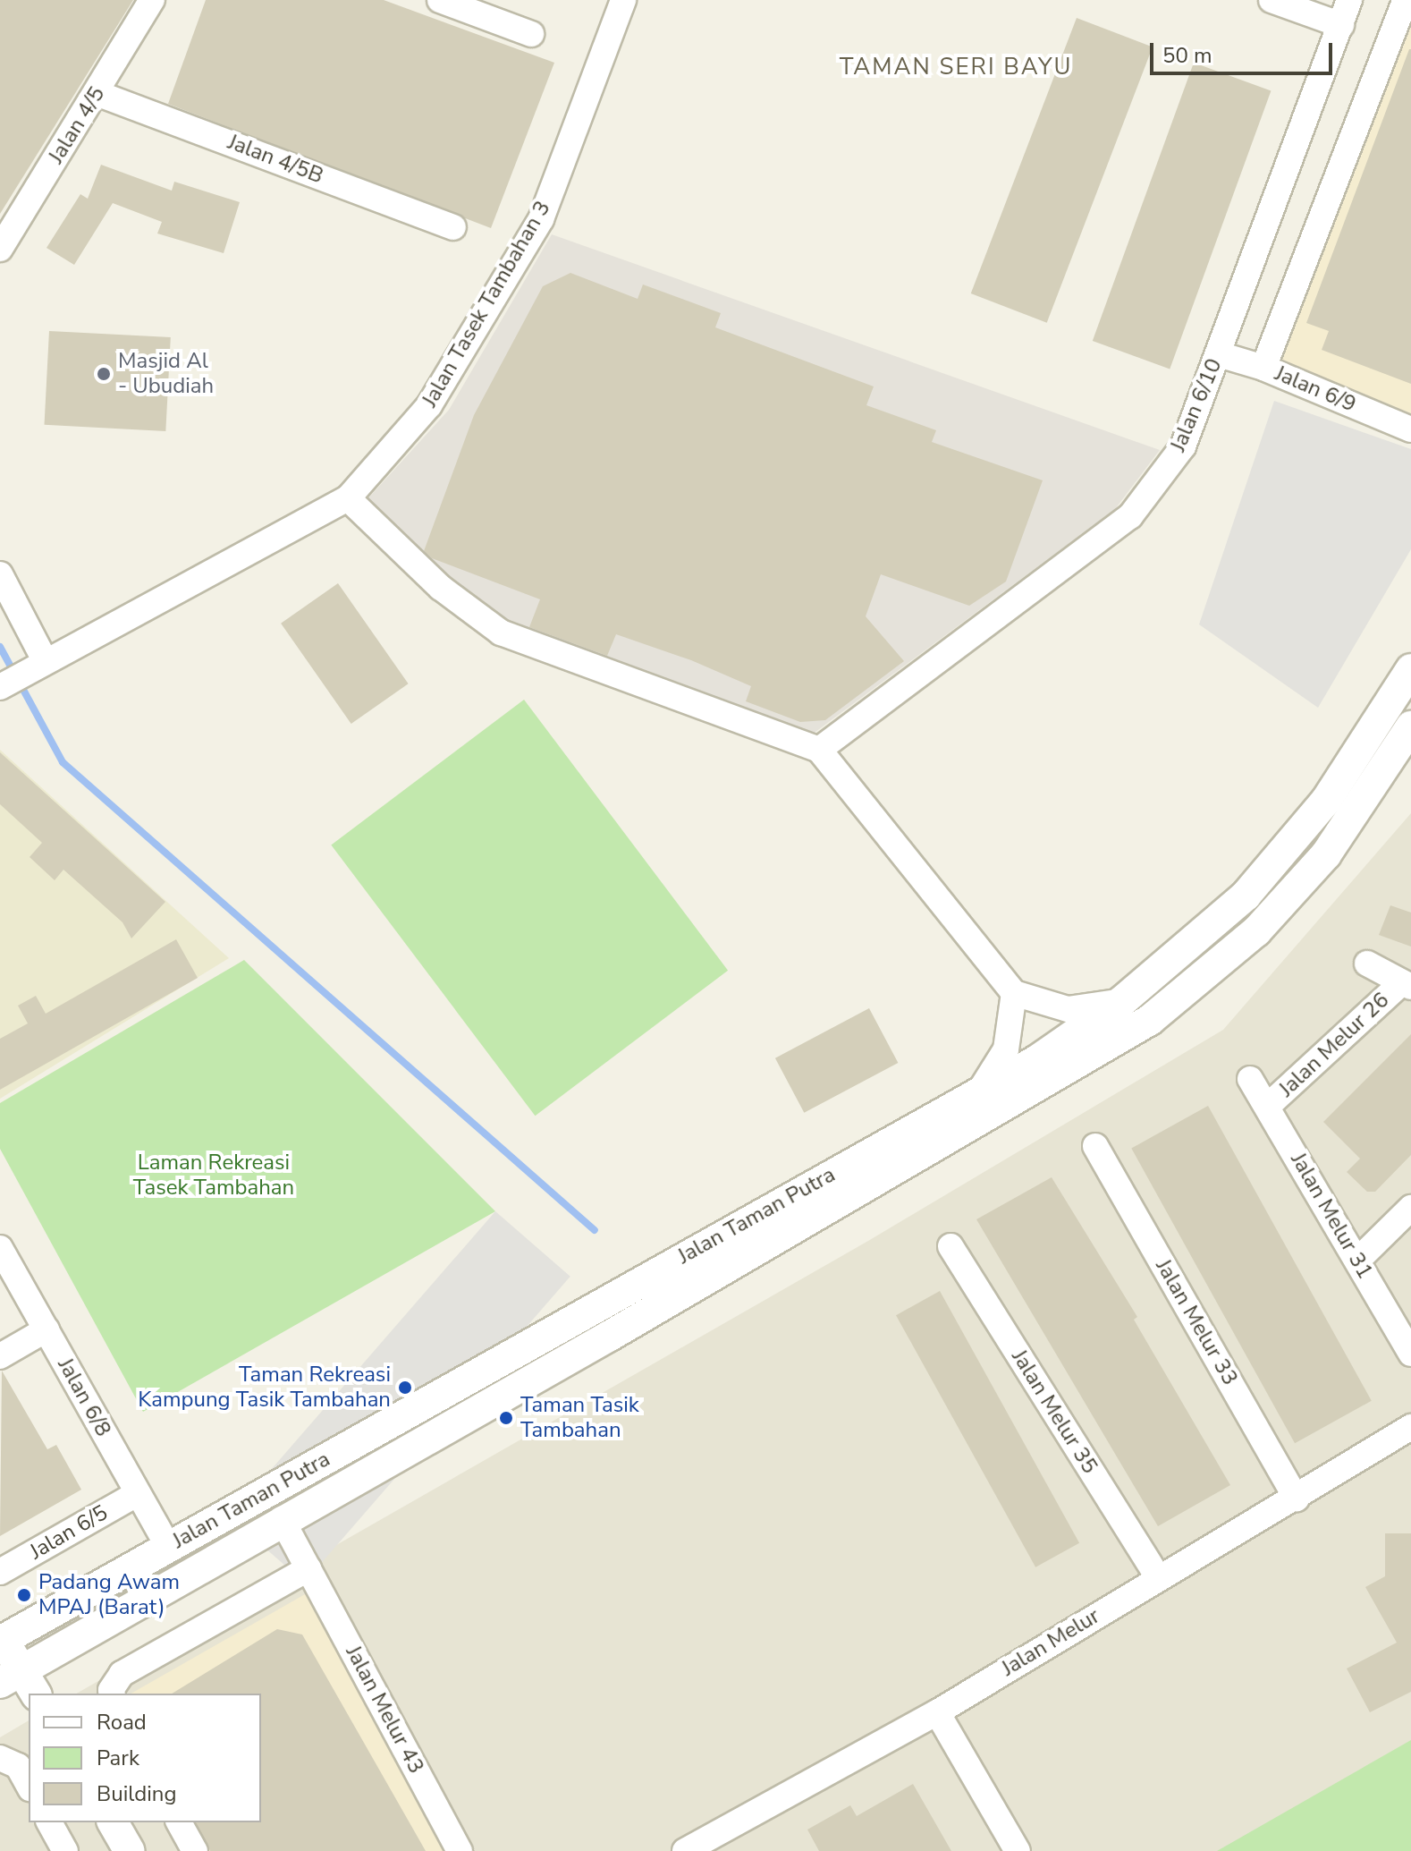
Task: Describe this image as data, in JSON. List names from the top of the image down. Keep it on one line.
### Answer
{"streets":{"street":["Jalan 4/5","Jalan 4/5B","Jalan Tasek Tambahan 3","Jalan 6/9","Jalan 6/10","Jalan Melur 26","Jalan Taman Putra","Jalan Melur 31","Jalan Melur 33","Jalan 6/8","Jalan Melur 35","Jalan 6/5","Jalan Melur","Jalan Melur 43"]},"crossings":[["Jalan 4/5","Jalan 4/5B"],["Jalan 6/9","Jalan 6/10"],["Jalan Melur 26","Jalan Melur 31"],["Jalan Taman Putra","Jalan 6/8"],["Jalan Taman Putra","Jalan Melur 43"],["Jalan Melur 33","Jalan Melur"],["Jalan 6/8","Jalan 6/5"],["Jalan Melur 35","Jalan Melur"]],"districts":["TAMAN SERI BAYU"],"parks":["Laman Rekreasi Tasek Tambahan"],"places":["Masjid Al - Ubudiah","Taman Rekreasi Kampung Tasik Tambahan","Taman Tasik Tambahan","Padang Awam MPAJ (Barat)"],"legend":["Road","Park","Building"],"scale_bar":"50 m"}
